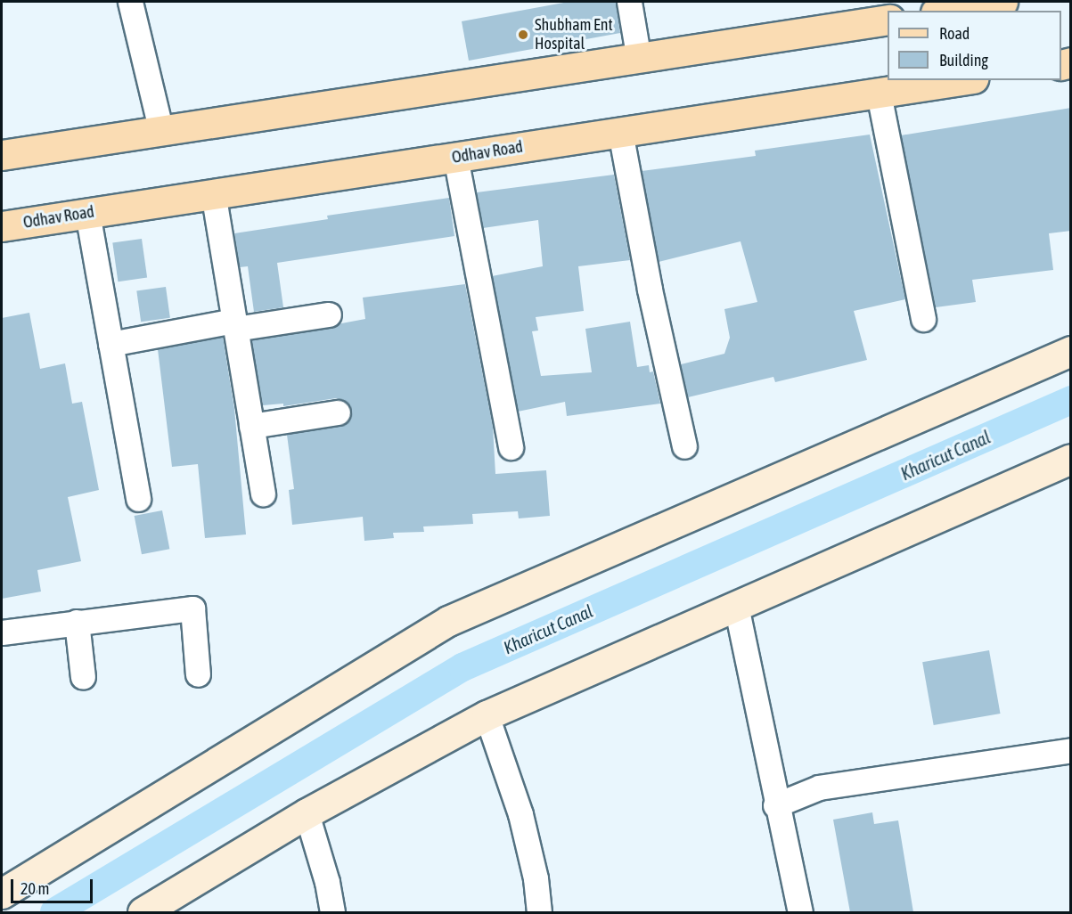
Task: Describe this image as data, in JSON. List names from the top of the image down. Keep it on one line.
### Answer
{"streets":{"main road":["Odhav Road"]},"water":["Kharicut Canal"],"places":["Shubham Ent Hospital"],"legend":["Road","Building"],"scale_bar":"20 m"}
